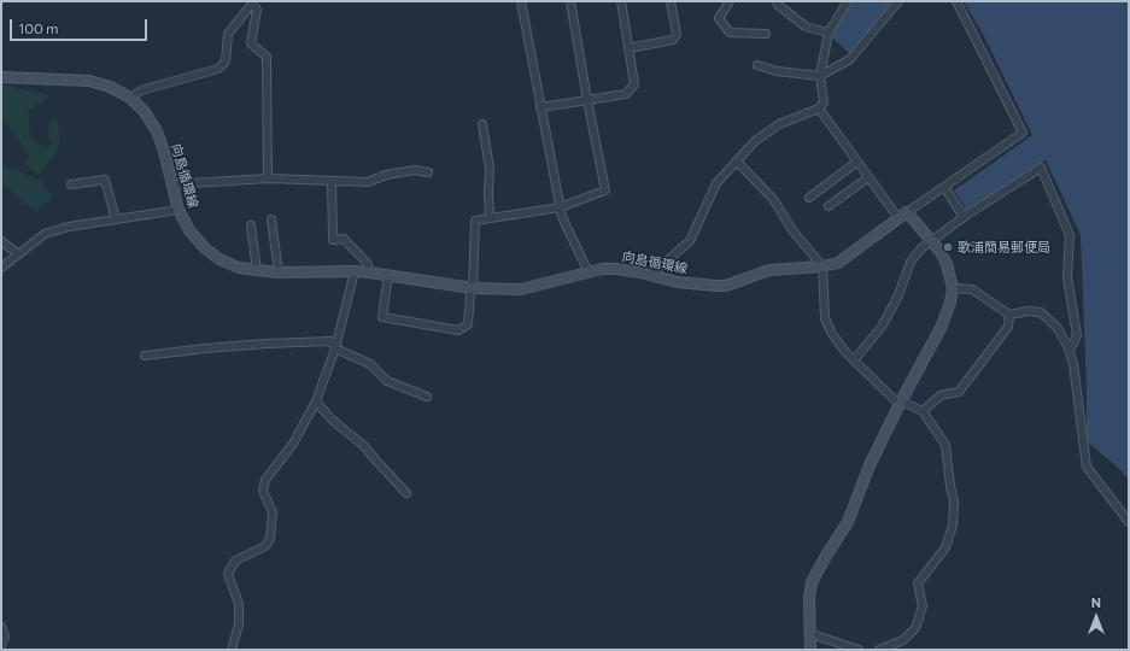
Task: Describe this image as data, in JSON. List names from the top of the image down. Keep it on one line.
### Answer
{"streets":{"main road":["向島循環線"]},"places":["歌浦簡易郵便局"],"scale_bar":"100 m","north":"top"}
